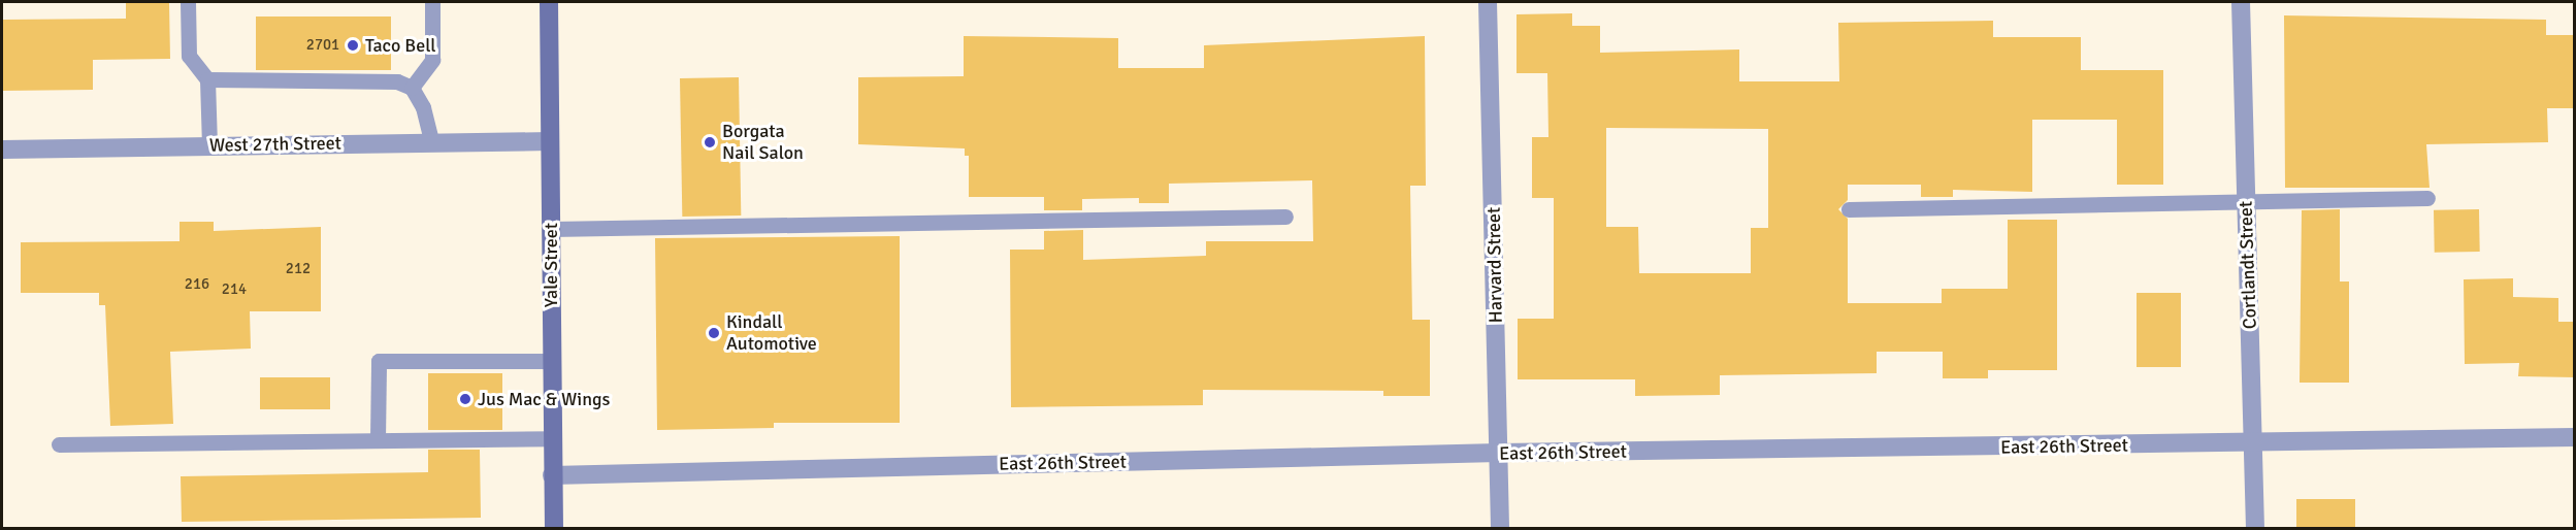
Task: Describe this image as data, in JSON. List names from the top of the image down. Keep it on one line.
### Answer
{"streets":{"main road":["Yale Street"],"street":["West 27th Street","Harvard Street","Cortlandt Street","East 26th Street"]},"crossings":[["West 27th Street","Yale Street"],["Yale Street","East 26th Street"],["Harvard Street","East 26th Street"],["Cortlandt Street","East 26th Street"]],"places":["Taco Bell","Borgata Nail Salon","Kindall Automotive","Jus Mac & Wings"],"house_numbers":["2701","212","216","214"]}
